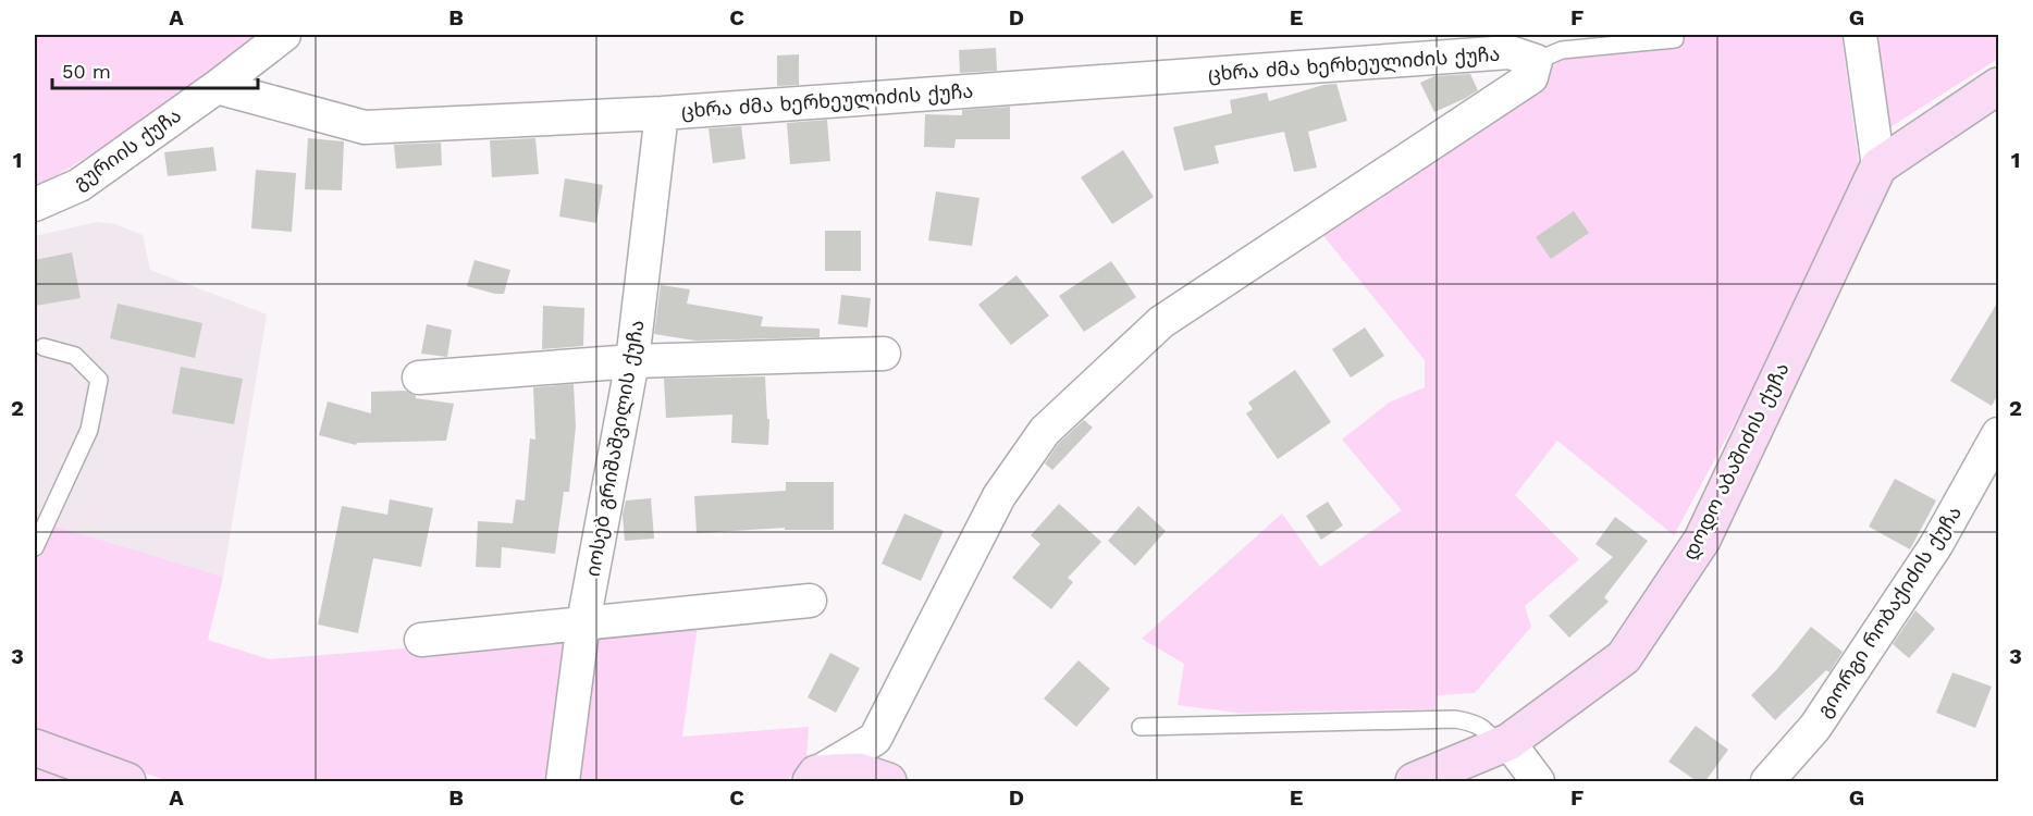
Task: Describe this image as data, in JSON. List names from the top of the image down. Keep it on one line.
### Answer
{"streets":{"street":["ცხრა ძმა ხერხეულიძის ქუჩა","გურიის ქუჩა","იოსებ გრიშაშვილის ქუჩა","დოდო აბაშიძის ქუჩა","გიორგი რობაქიძის ქუჩა"]},"crossings":[["ცხრა ძმა ხერხეულიძის ქუჩა","გურიის ქუჩა"],["ცხრა ძმა ხერხეულიძის ქუჩა","იოსებ გრიშაშვილის ქუჩა"]],"scale_bar":"50 m","grid":{"columns":["A","B","C","D","E","F","G"],"rows":["1","2","3"]}}
